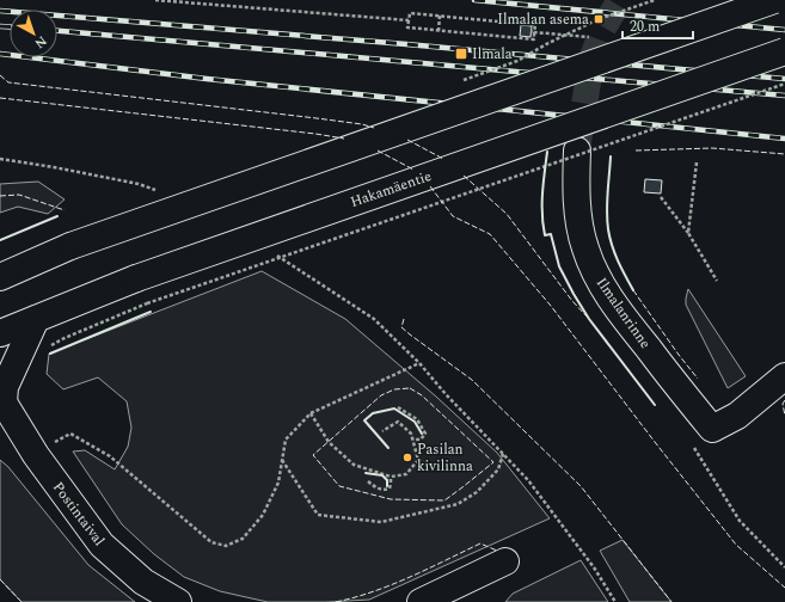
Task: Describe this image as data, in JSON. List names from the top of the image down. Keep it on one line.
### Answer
{"streets":{"main road":["Hakamäentie","Ilmalanrinne","Postintaival"]},"places":{"transit":["Ilmalan asema","Ilmala"],"other":["Pasilan kivilinna"]},"scale_bar":"20 m","north":"bottom right"}
